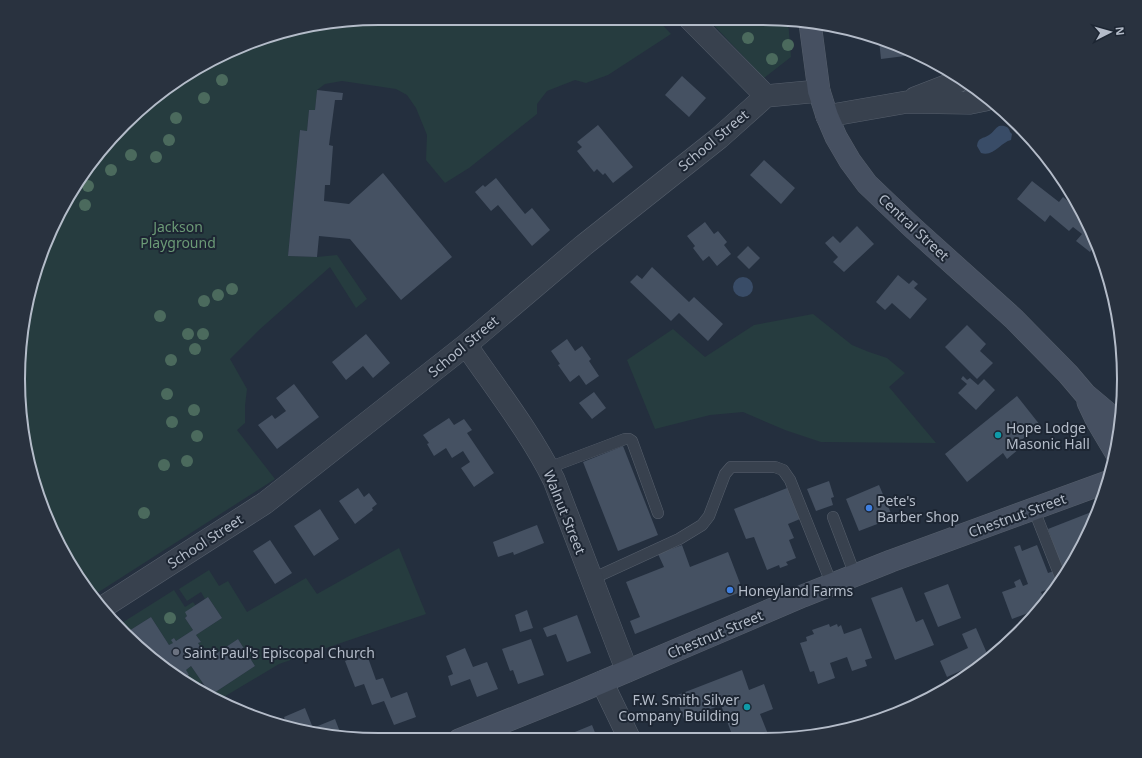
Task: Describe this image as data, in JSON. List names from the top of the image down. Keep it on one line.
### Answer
{"streets":{"street":["School Street","Central Street","Walnut Street","Chestnut Street"]},"crossings":[["School Street","Walnut Street"],["Walnut Street","Chestnut Street"]],"parks":["Jackson Playground"],"places":["Hope Lodge Masonic Hall","Pete's Barber Shop","Honeyland Farms","Saint Paul's Episcopal Church","F.W. Smith Silver Company Building"],"north":"right"}
